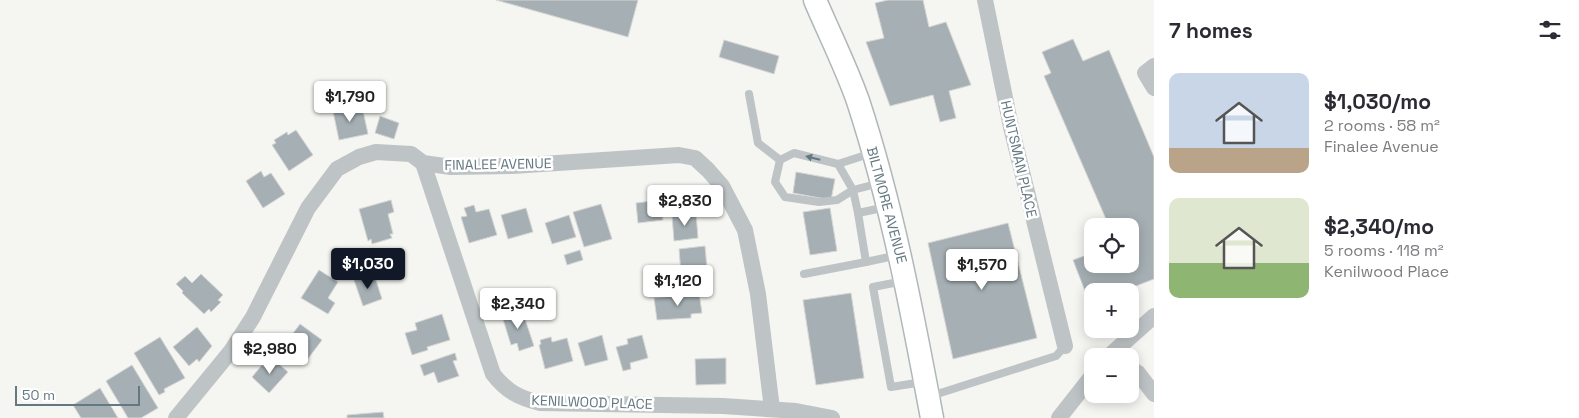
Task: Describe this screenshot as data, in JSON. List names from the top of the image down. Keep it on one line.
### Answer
{"streets":{"main road":["BILTMORE AVENUE"],"street":["HUNTSMAN PLACE","FINALEE AVENUE","KENILWOOD PLACE"]},"crossings":[["FINALEE AVENUE","KENILWOOD PLACE"]],"scale_bar":"50 m","page":{"heading":"7 homes","list":[{"name":"$1,030/mo","note":"2 rooms · 58 m² · Finalee Avenue"},{"name":"$2,340/mo","note":"5 rooms · 118 m² · Kenilwood Place"}],"price":["$1,790","$2,830","$1,030","$1,570","$1,120","$2,340","$2,980"],"map_buttons":["+","−"],"scale":"50 m"}}
